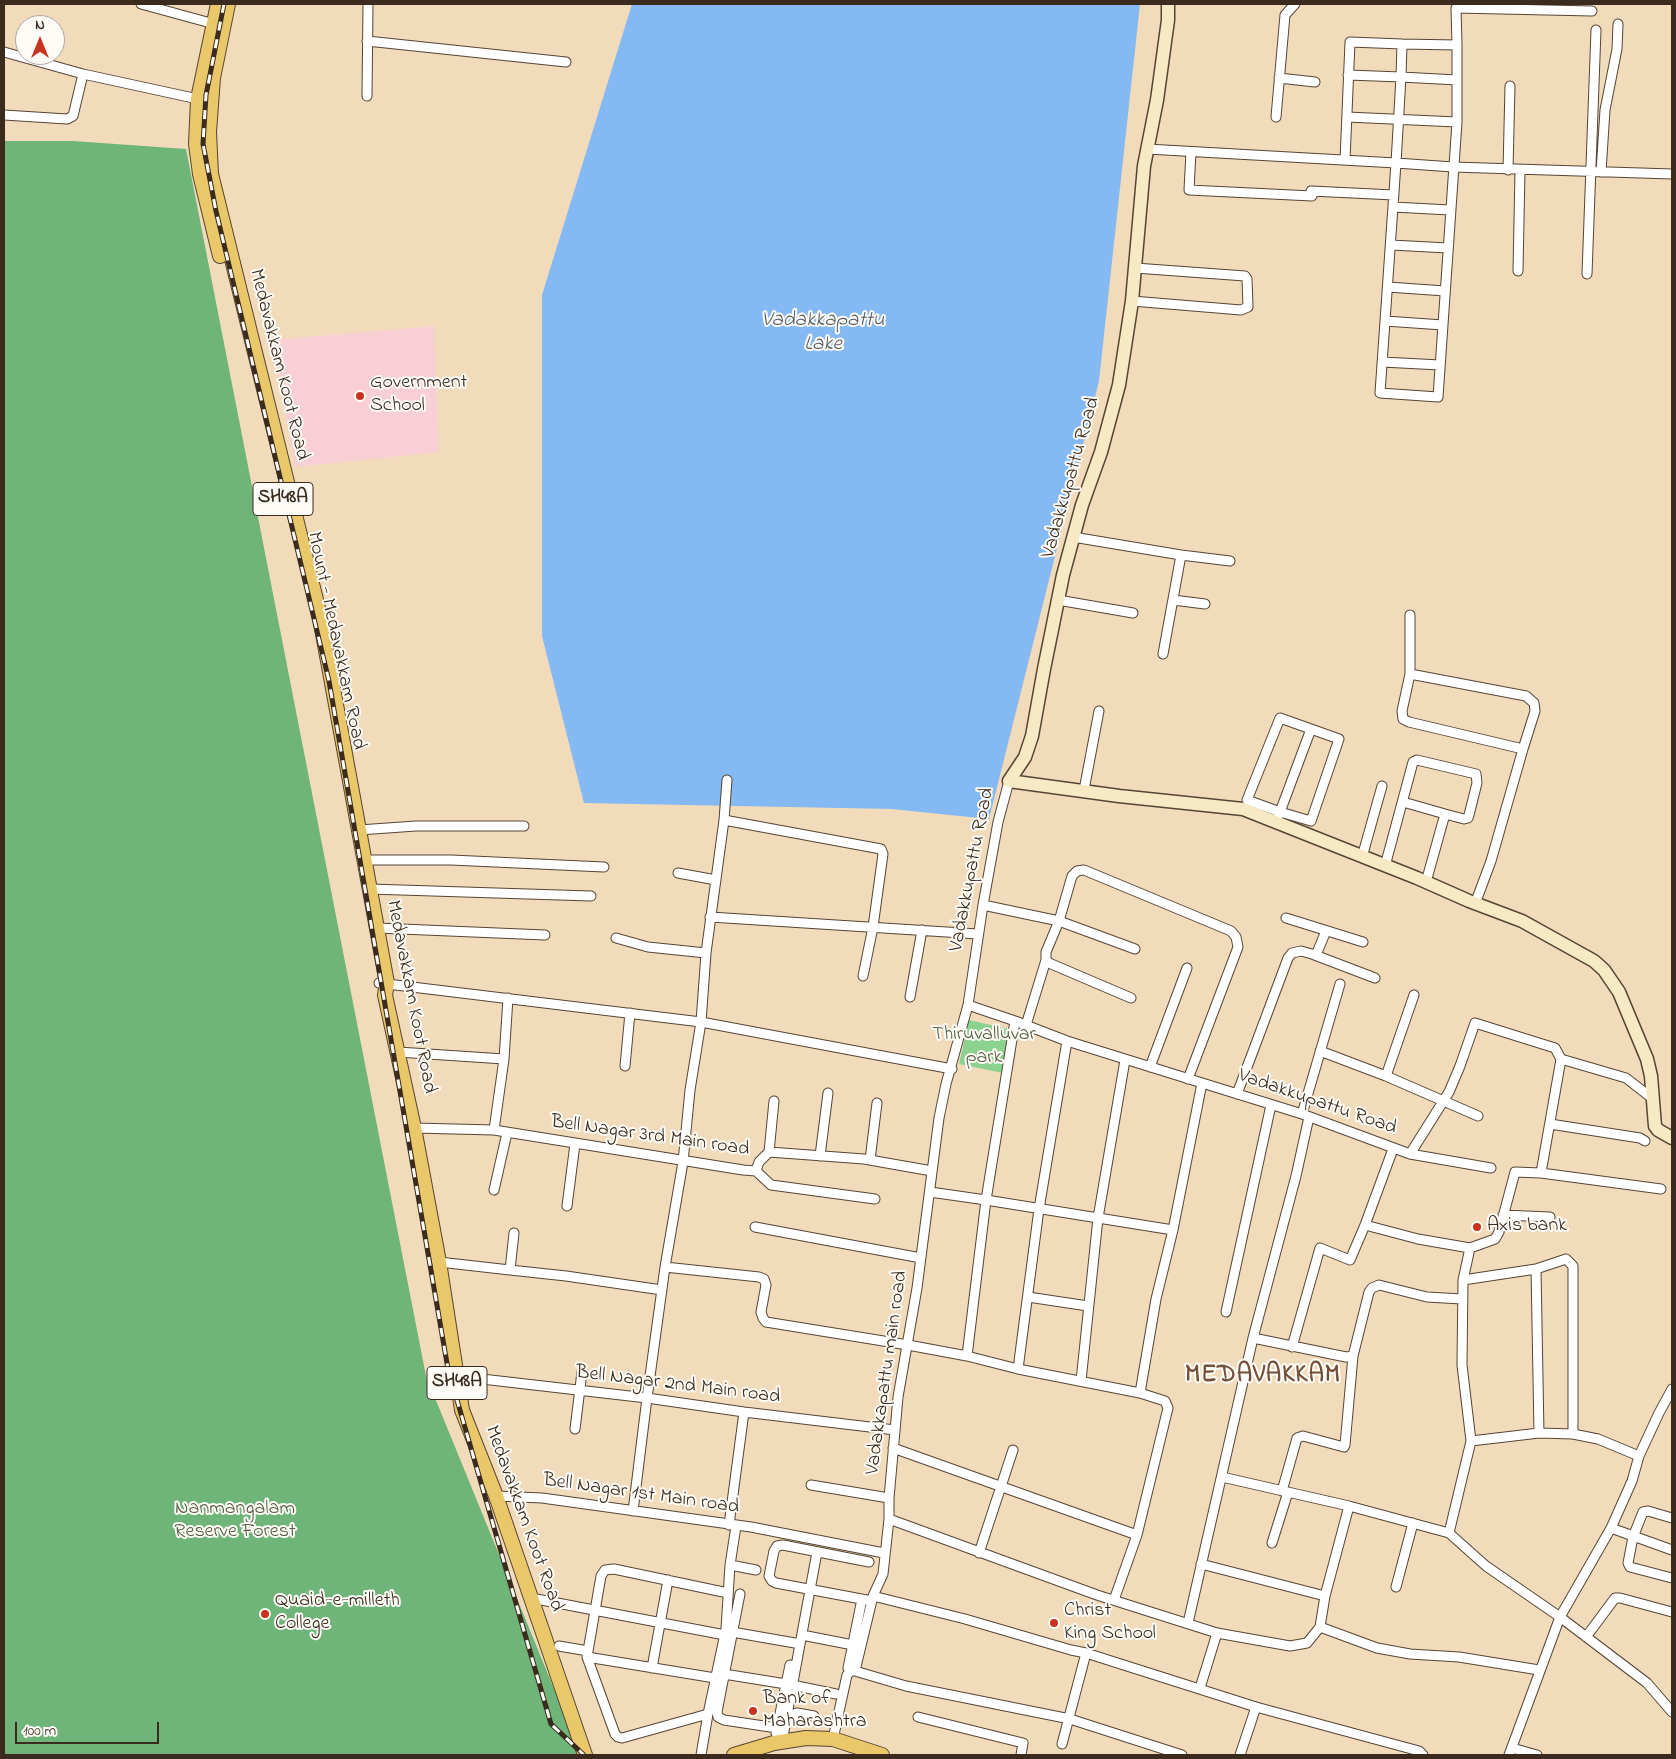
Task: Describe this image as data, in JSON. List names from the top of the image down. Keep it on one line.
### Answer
{"streets":{"main road":["Medavakkam Koot Road","SH48A","Mount - Medavakkam Road"],"street":["Vadakkupattu Road","Bell Nagar 3rd Main road","Vadakkapattu main road","Bell Nagar 2nd Main road","Bell Nagar 1st Main road"]},"crossings":[["Medavakkam Koot Road","SH48A"],["Medavakkam Koot Road","Mount - Medavakkam Road"],["Medavakkam Koot Road","Bell Nagar 3rd Main road"],["Medavakkam Koot Road","Bell Nagar 2nd Main road"],["Medavakkam Koot Road","Bell Nagar 1st Main road"],["Vadakkupattu Road","Vadakkapattu main road"],["SH48A","Mount - Medavakkam Road"],["Bell Nagar 3rd Main road","Vadakkapattu main road"],["Vadakkapattu main road","Bell Nagar 2nd Main road"],["Vadakkapattu main road","Bell Nagar 1st Main road"]],"districts":["MEDAVAKKAM"],"water":["Vadakkapattu Lake"],"parks":["Thiruvalluvar park","Nanmangalam Reserve Forest"],"places":["Government School","Axis bank","Quaid-e-milleth College","Christ King School","Bank of Maharashtra"],"scale_bar":"100 m","north":"top"}
